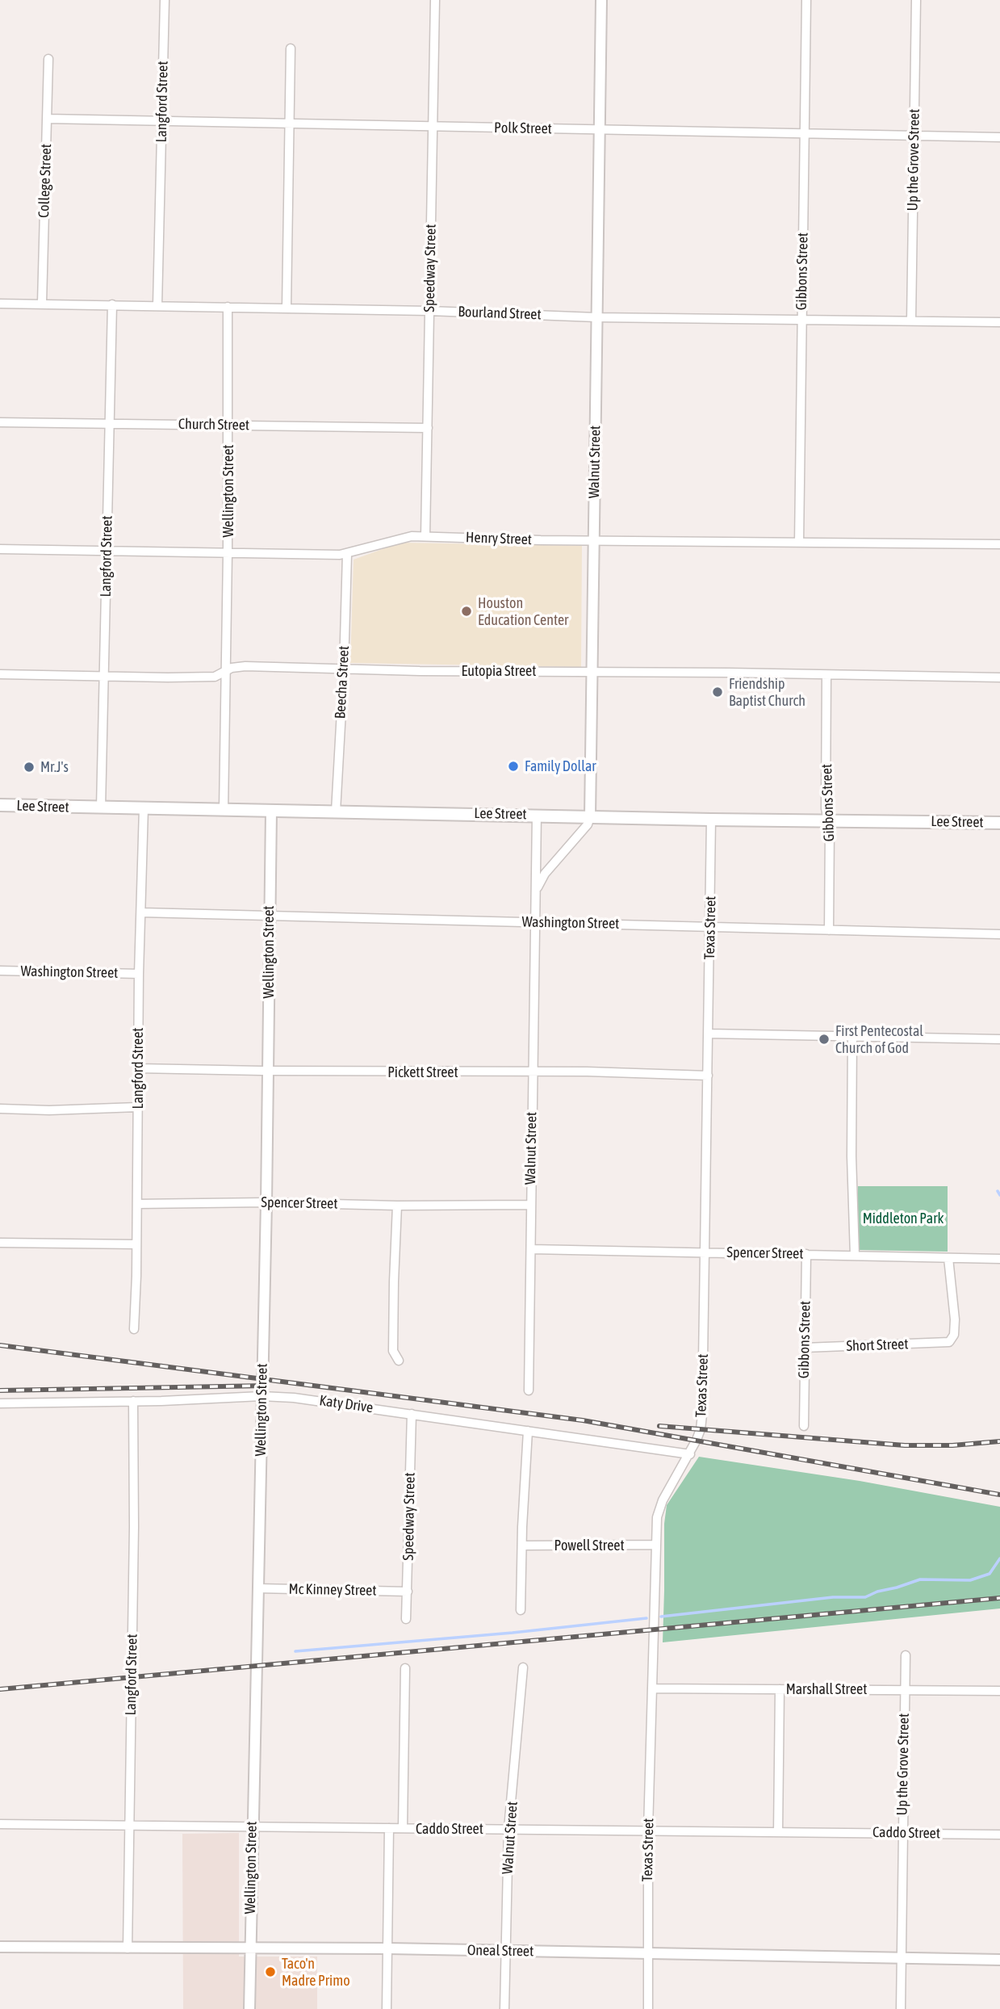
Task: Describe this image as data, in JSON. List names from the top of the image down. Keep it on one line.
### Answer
{"streets":{"main road":["Lee Street"],"street":["Langford Street","Polk Street","Up the Grove Street","College Street","Speedway Street","Gibbons Street","Bourland Street","Church Street","Walnut Street","Wellington Street","Henry Street","Eutopia Street","Beecha Street","Washington Street","Texas Street","Pickett Street","Spencer Street","Short Street","Katy Drive","Powell Street","Mc Kinney Street","Marshall Street","Caddo Street","Oneal Street"]},"crossings":[["Langford Street","Polk Street"],["Langford Street","Bourland Street"],["Langford Street","Church Street"],["Langford Street","Henry Street"],["Langford Street","Eutopia Street"],["Langford Street","Lee Street"],["Langford Street","Washington Street"],["Langford Street","Pickett Street"],["Langford Street","Spencer Street"],["Langford Street","Katy Drive"],["Langford Street","Caddo Street"],["Langford Street","Oneal Street"],["Polk Street","Up the Grove Street"],["Polk Street","College Street"],["Polk Street","Speedway Street"],["Polk Street","Gibbons Street"],["Polk Street","Walnut Street"],["Up the Grove Street","Bourland Street"],["Up the Grove Street","Marshall Street"],["Up the Grove Street","Caddo Street"],["Up the Grove Street","Oneal Street"],["College Street","Bourland Street"],["Speedway Street","Bourland Street"],["Speedway Street","Church Street"],["Speedway Street","Henry Street"],["Speedway Street","Katy Drive"],["Speedway Street","Mc Kinney Street"],["Gibbons Street","Bourland Street"],["Gibbons Street","Henry Street"],["Gibbons Street","Eutopia Street"],["Gibbons Street","Lee Street"],["Gibbons Street","Washington Street"],["Gibbons Street","Spencer Street"],["Gibbons Street","Short Street"],["Bourland Street","Walnut Street"],["Bourland Street","Wellington Street"],["Church Street","Wellington Street"],["Walnut Street","Henry Street"],["Walnut Street","Eutopia Street"],["Walnut Street","Lee Street"],["Walnut Street","Washington Street"],["Walnut Street","Pickett Street"],["Walnut Street","Spencer Street"],["Walnut Street","Caddo Street"],["Walnut Street","Oneal Street"],["Wellington Street","Henry Street"],["Wellington Street","Eutopia Street"],["Wellington Street","Lee Street"],["Wellington Street","Washington Street"],["Wellington Street","Pickett Street"],["Wellington Street","Spencer Street"],["Wellington Street","Katy Drive"],["Wellington Street","Mc Kinney Street"],["Wellington Street","Caddo Street"],["Wellington Street","Oneal Street"],["Henry Street","Beecha Street"],["Eutopia Street","Beecha Street"],["Beecha Street","Lee Street"],["Lee Street","Texas Street"],["Washington Street","Texas Street"],["Texas Street","Pickett Street"],["Texas Street","Spencer Street"],["Texas Street","Katy Drive"],["Texas Street","Powell Street"],["Texas Street","Marshall Street"],["Texas Street","Caddo Street"],["Texas Street","Oneal Street"],["Spencer Street","Short Street"]],"parks":["Middleton Park"],"places":["Houston Education Center","Friendship Baptist Church","Family Dollar","Mr.J's","First Pentecostal Church of God","Taco'n Madre Primo"]}
